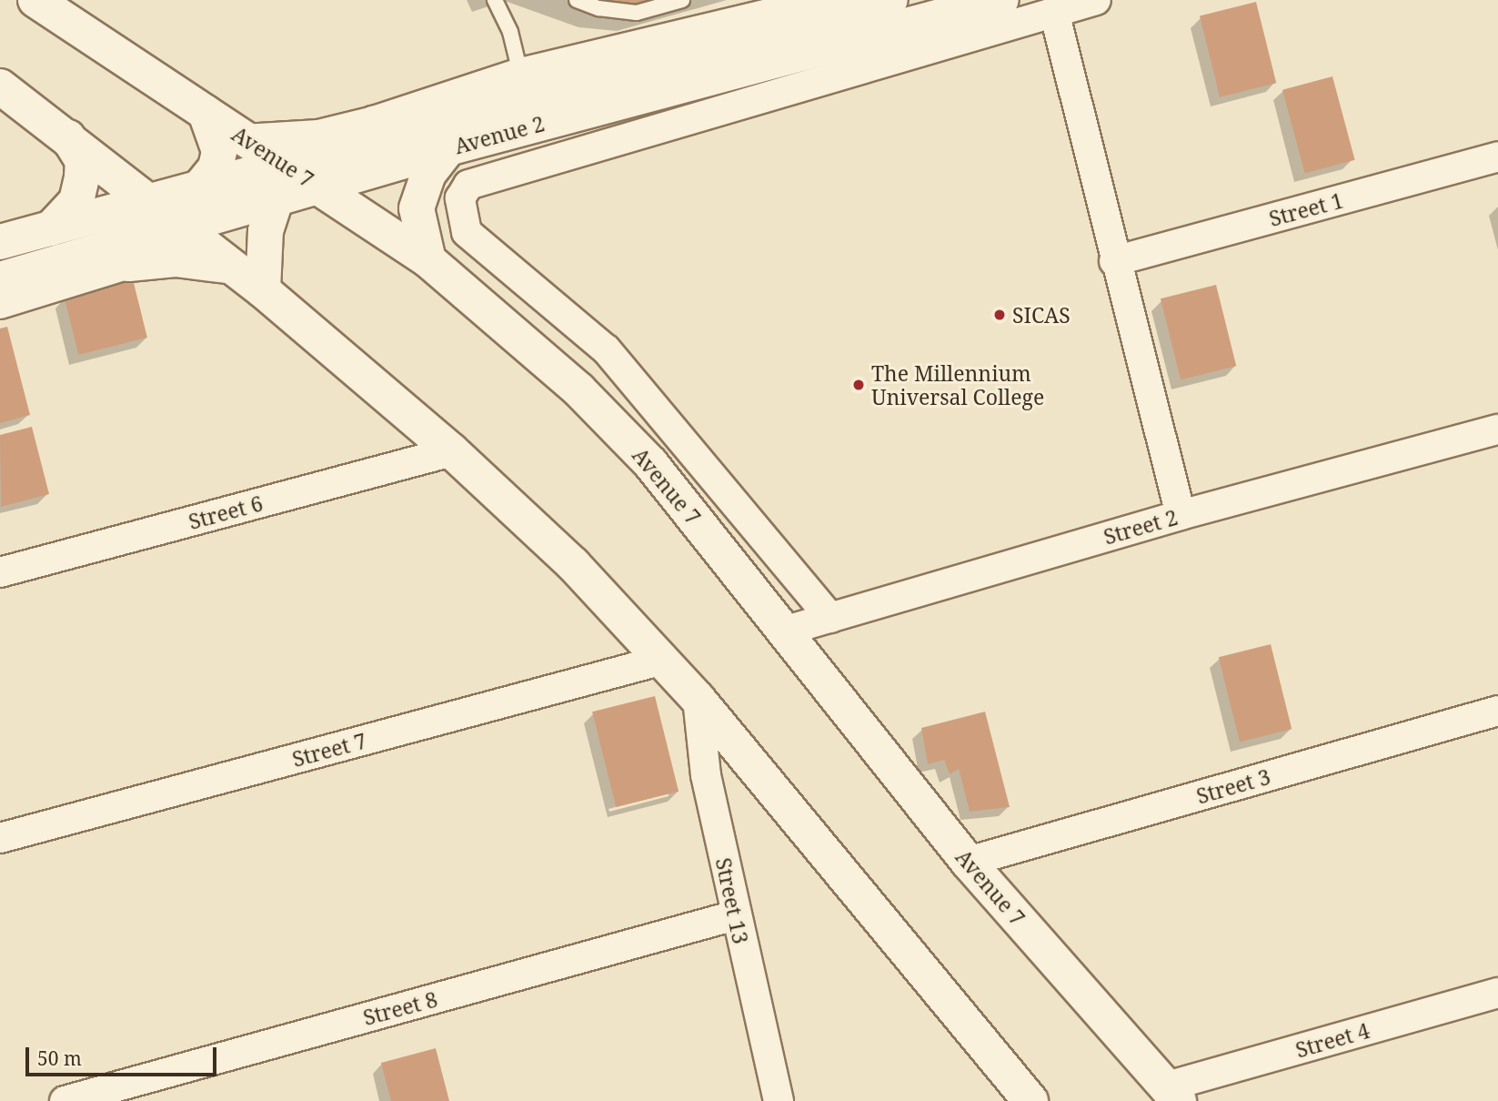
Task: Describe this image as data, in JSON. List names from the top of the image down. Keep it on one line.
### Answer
{"streets":{"main road":["Avenue 2","Avenue 7"],"street":["Street 1","Street 6","Street 2","Street 7","Street 3","Street 13","Street 8","Street 4"]},"crossings":[["Avenue 2","Avenue 7"],["Avenue 7","Street 2"],["Avenue 7","Street 3"],["Avenue 7","Street 4"],["Street 13","Street 8"]],"places":["SICAS","The Millennium Universal College"],"scale_bar":"50 m"}
